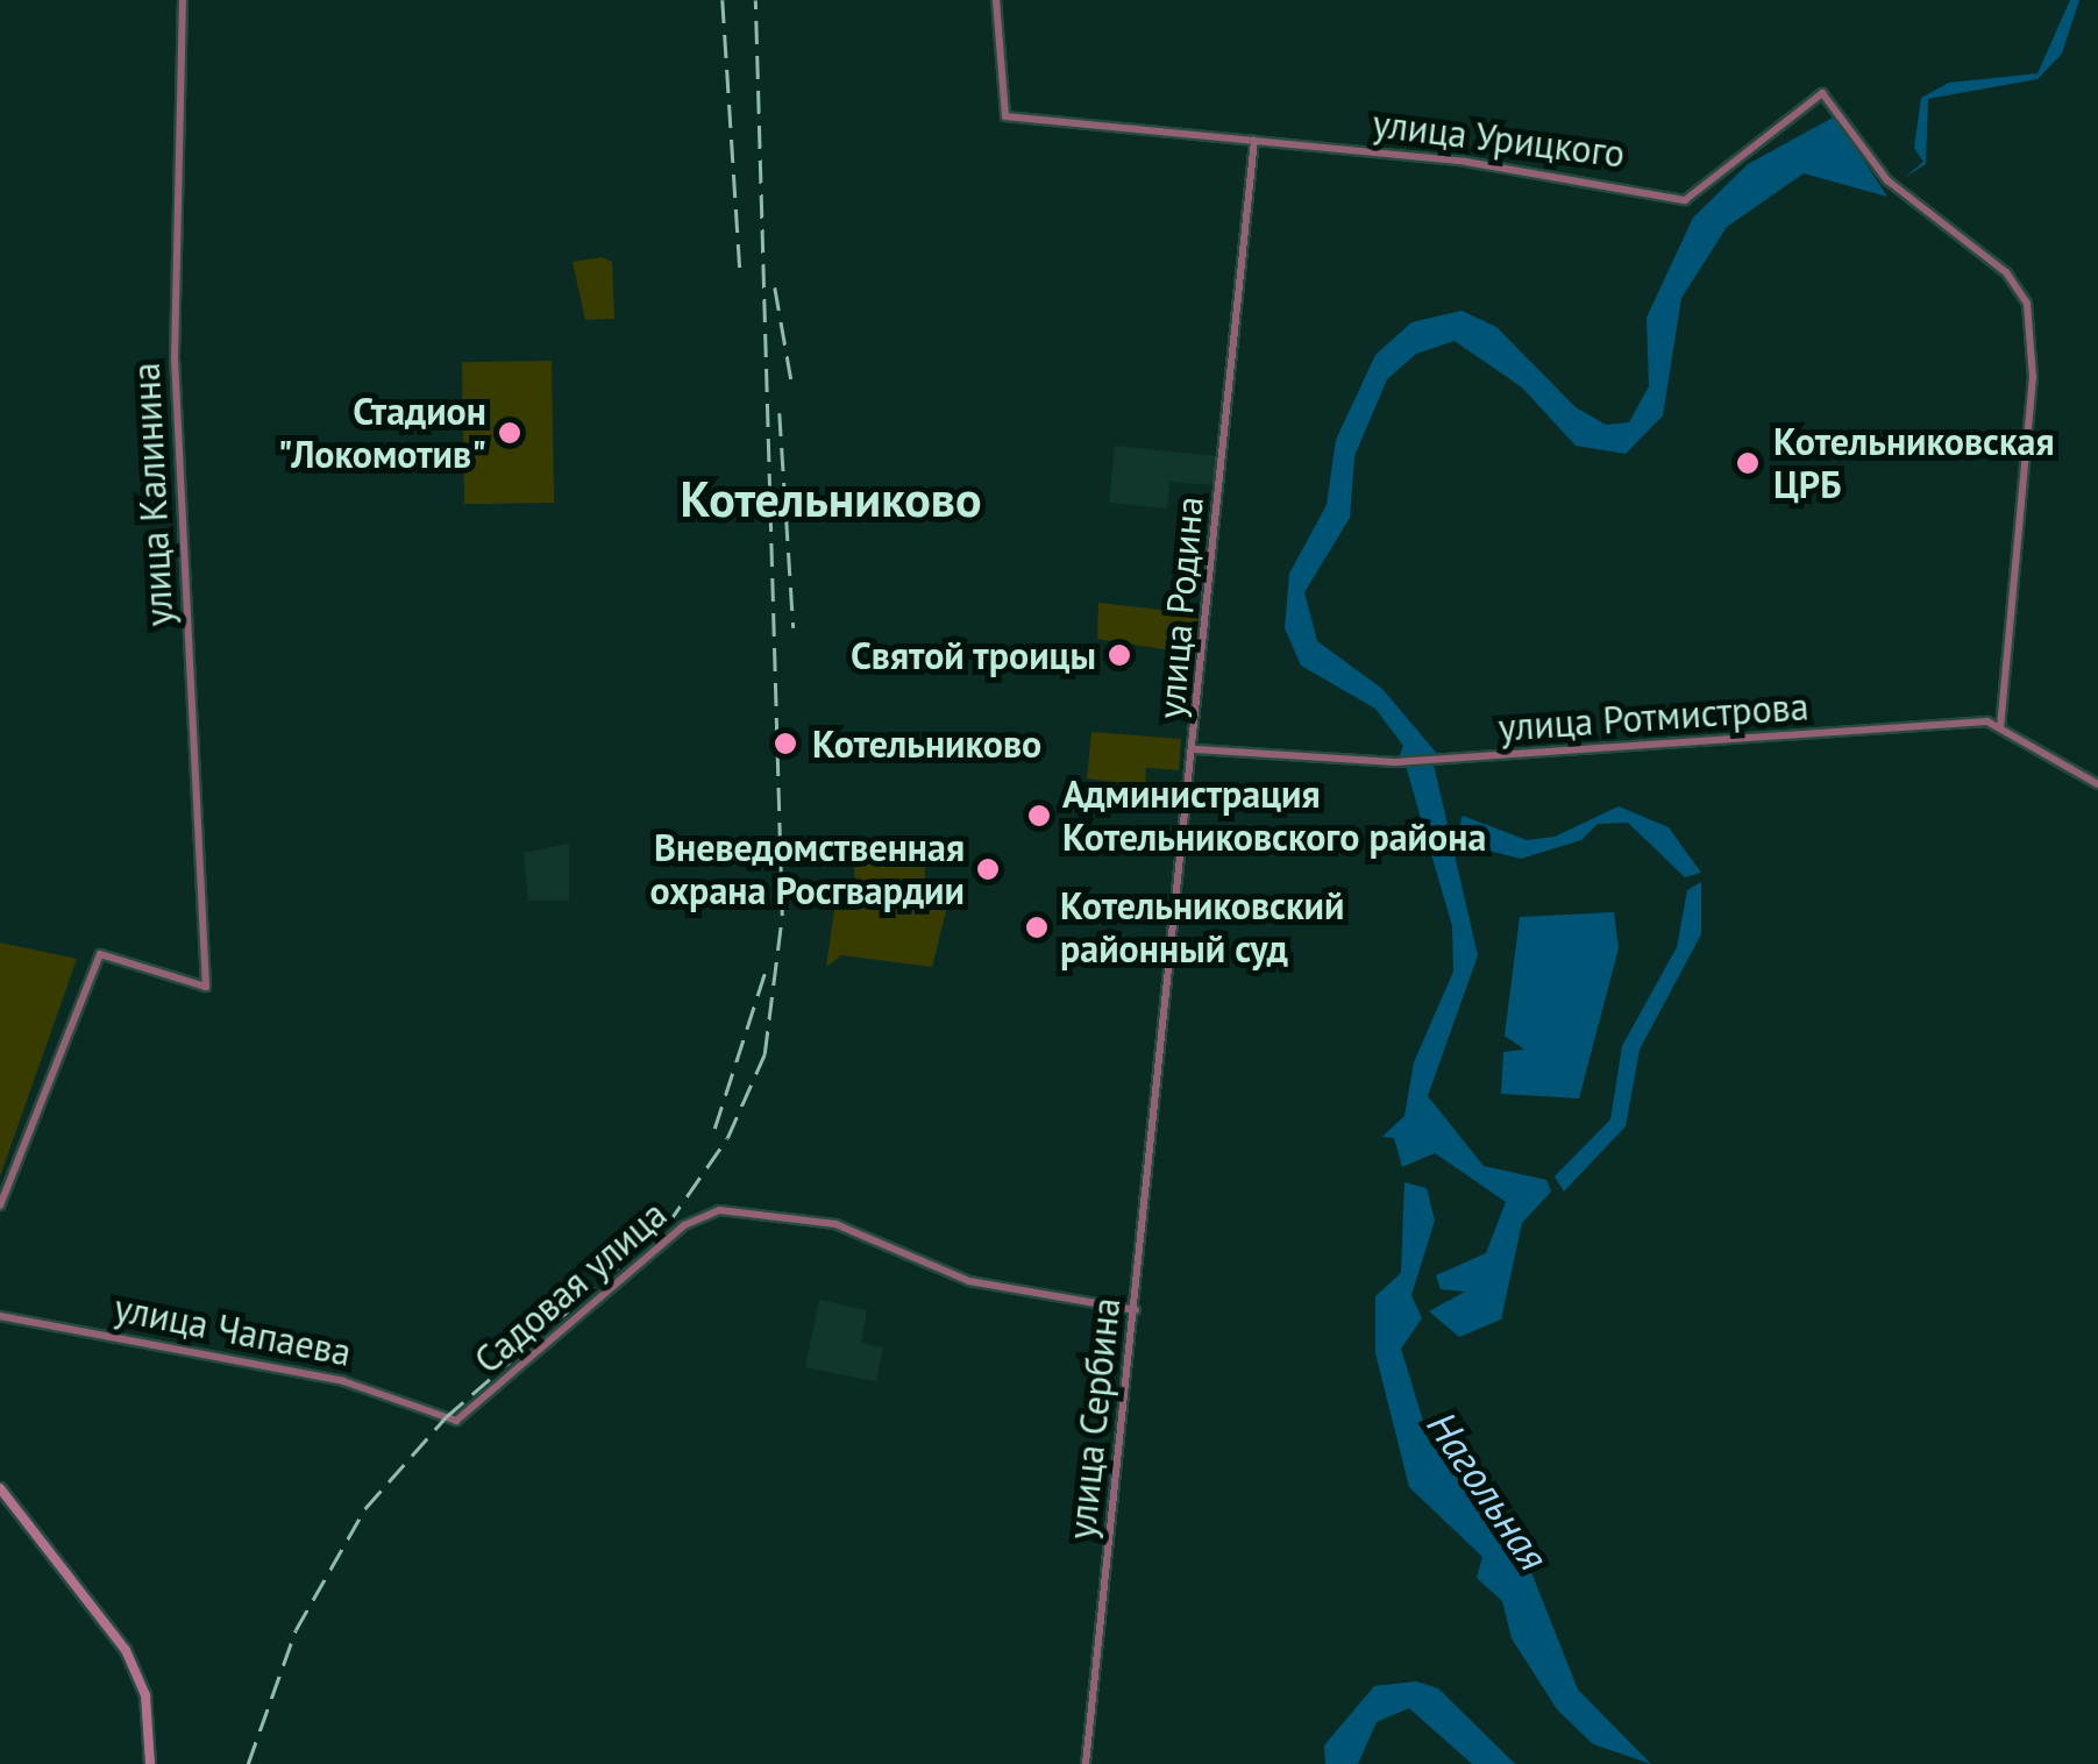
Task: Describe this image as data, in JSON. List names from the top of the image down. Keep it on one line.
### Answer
{"streets":{"street":["улица Урицкого","улица Калинина","улица Родина","улица Ротмистрова","Садовая улица","улица Чапаева","улица Сербина"]},"crossings":[["улица Урицкого","улица Родина"],["улица Урицкого","улица Ротмистрова"],["улица Родина","улица Ротмистрова"],["улица Родина","улица Сербина"],["Садовая улица","улица Чапаева"],["Садовая улица","улица Сербина"]],"districts":["Котельниково"],"water":["Нагольная"],"places":["Стадион \"Локомотив\"","Котельниковская ЦРБ","Святой троицы","Котельниково","Администрация Котельниковского района","Вневедомственная охрана Росгвардии","Котельниковский районный суд"]}
